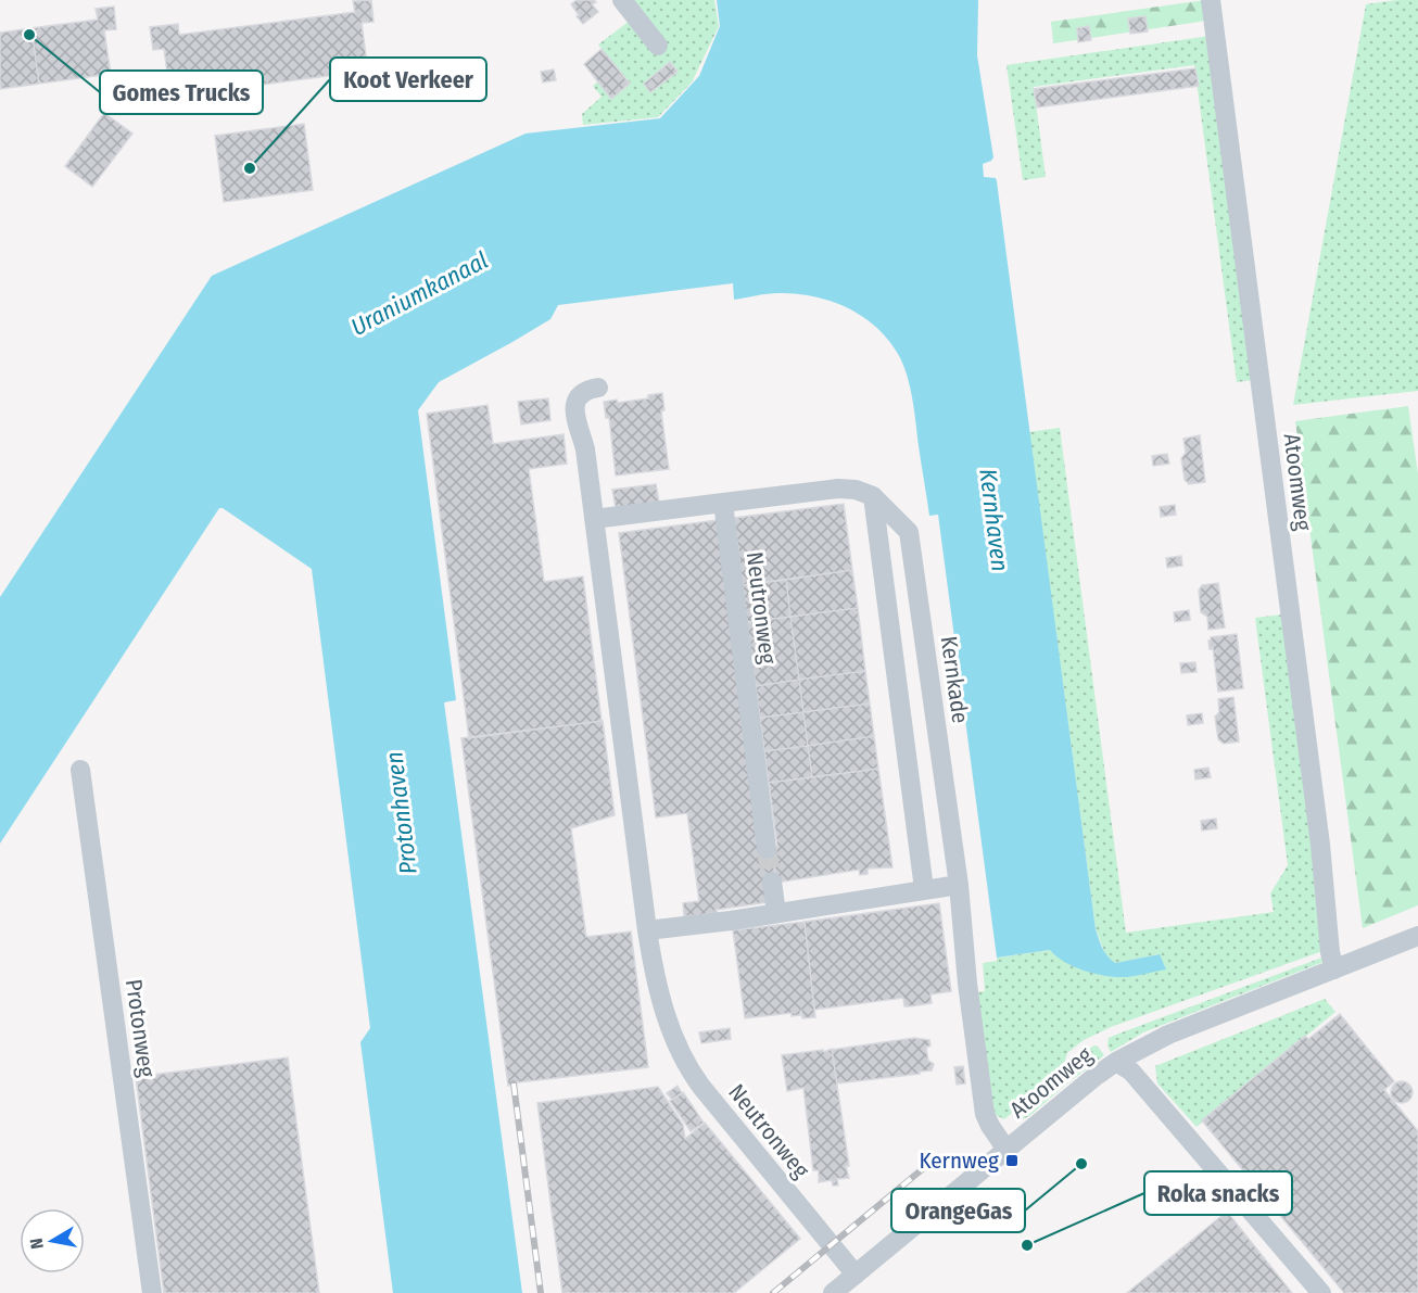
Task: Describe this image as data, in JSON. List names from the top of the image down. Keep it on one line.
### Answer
{"streets":{"street":["Atoomweg","Neutronweg","Kernkade","Protonweg"]},"crossings":[["Atoomweg","Neutronweg"],["Atoomweg","Kernkade"]],"water":["Uraniumkanaal","Kernhaven","Protonhaven"],"places":{"other":["Gomes Trucks","Koot Verkeer","OrangeGas","Roka snacks"],"transit":["Kernweg"]},"north":"left"}
